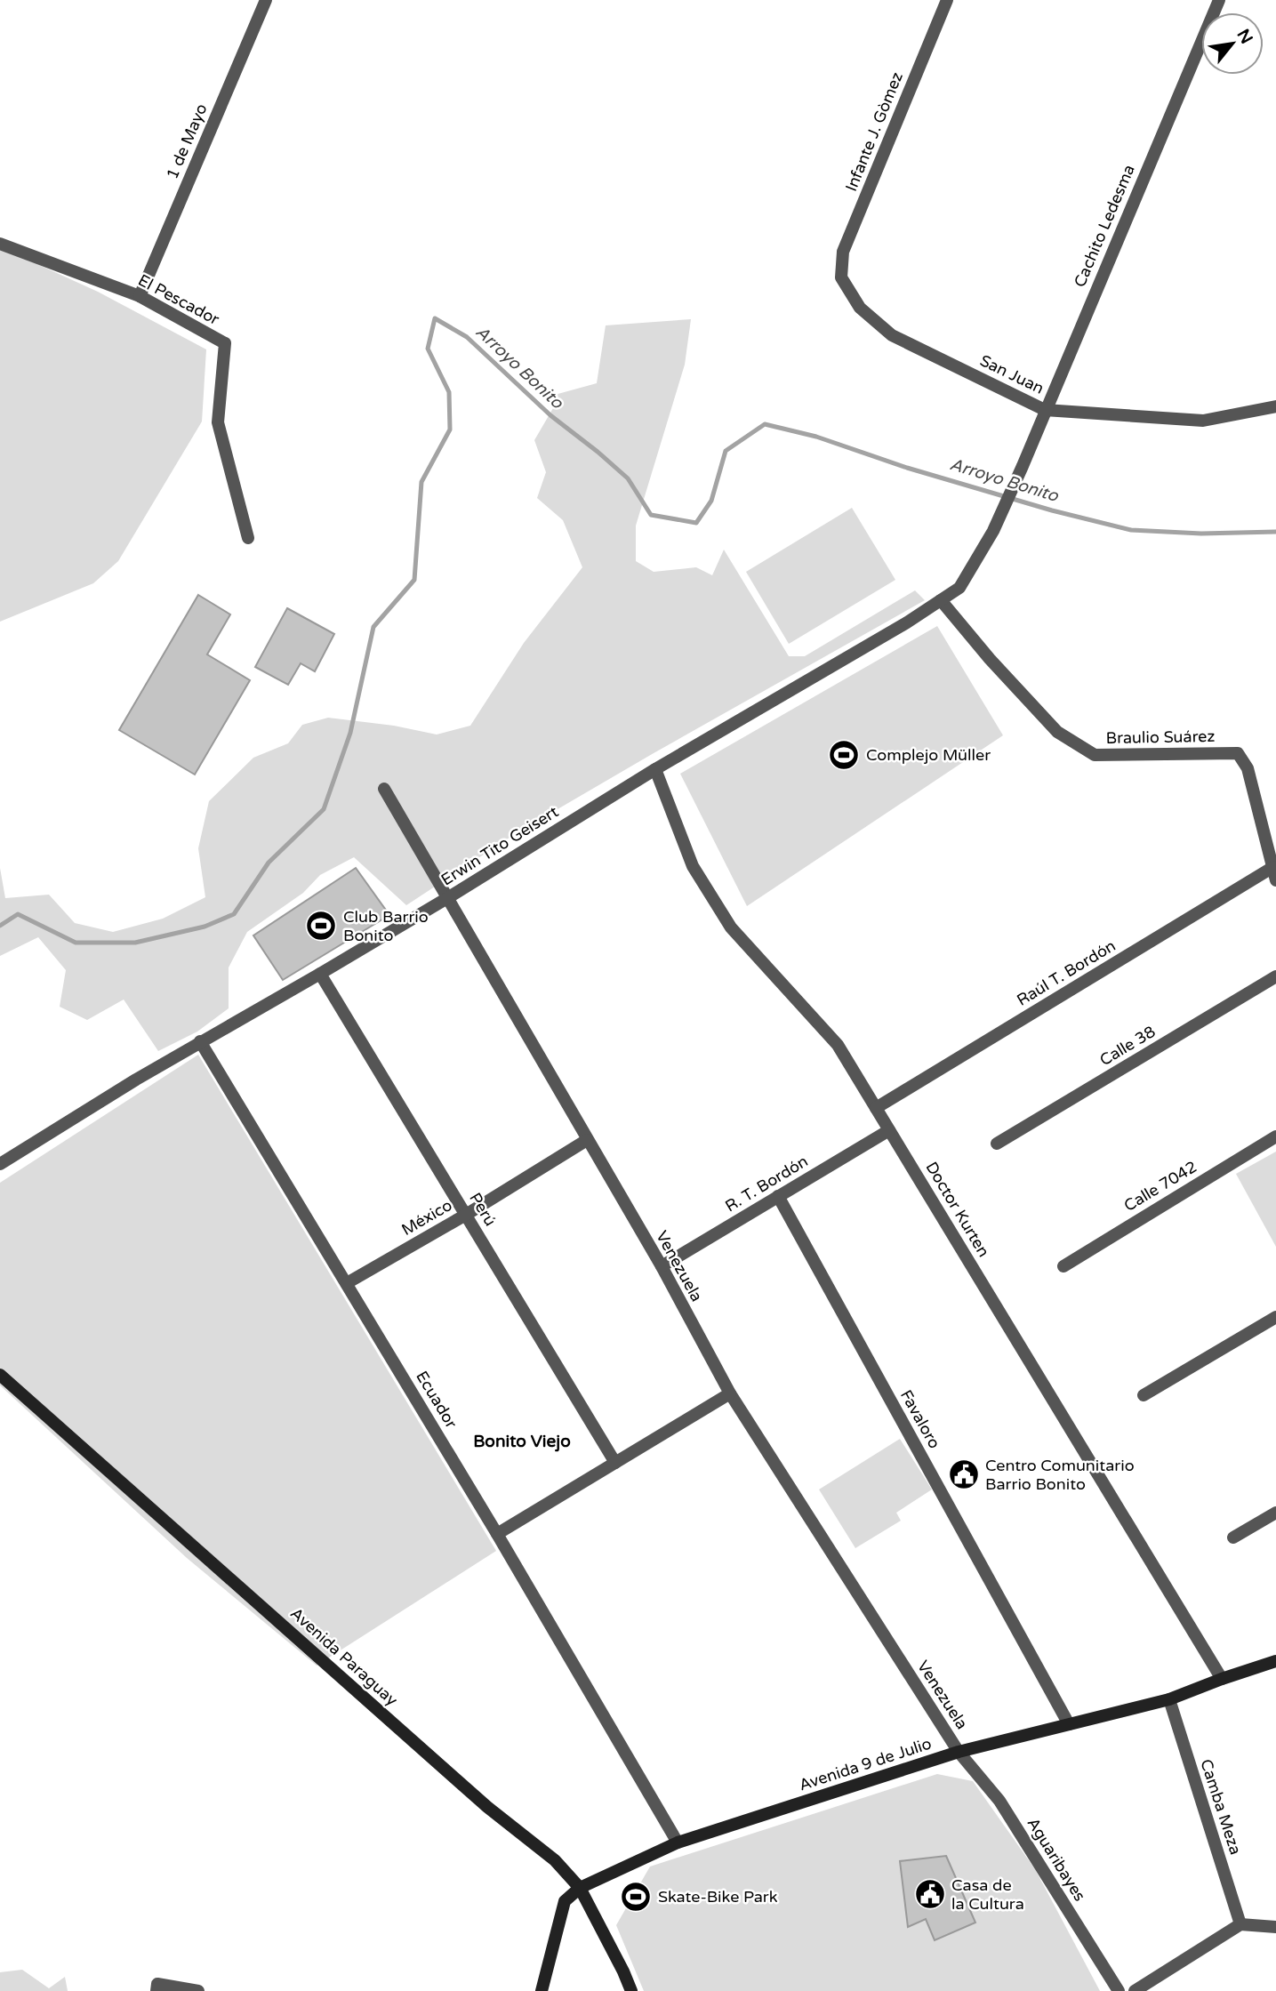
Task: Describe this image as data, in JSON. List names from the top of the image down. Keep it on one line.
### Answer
{"streets":{"main road":["Avenida Paraguay","Avenida 9 de Julio"],"street":["Infante J. Gòmez","1 de Mayo","Cachito Ledesma","El Pescador","San Juan","Braulio Suárez","Erwin Tito Geisert","Raúl T. Bordón","Calle 38","R. T. Bordón","Calle 7042","Perú","Doctor Kurten","México","Venezuela","Ecuador","Favaloro","Camba Meza","Aguaribayes"]},"crossings":[["Infante J. Gòmez","San Juan"],["1 de Mayo","El Pescador"],["Cachito Ledesma","San Juan"],["Cachito Ledesma","Erwin Tito Geisert"],["Braulio Suárez","Erwin Tito Geisert"],["Braulio Suárez","Raúl T. Bordón"],["Erwin Tito Geisert","Perú"],["Erwin Tito Geisert","Doctor Kurten"],["Erwin Tito Geisert","Venezuela"],["Erwin Tito Geisert","Ecuador"],["Raúl T. Bordón","Doctor Kurten"],["R. T. Bordón","Doctor Kurten"],["R. T. Bordón","Venezuela"],["R. T. Bordón","Favaloro"],["Perú","México"],["Doctor Kurten","Avenida 9 de Julio"],["México","Venezuela"],["México","Ecuador"],["Venezuela","Avenida 9 de Julio"],["Venezuela","Aguaribayes"],["Ecuador","Avenida 9 de Julio"],["Favaloro","Avenida 9 de Julio"],["Avenida Paraguay","Avenida 9 de Julio"],["Avenida 9 de Julio","Camba Meza"],["Avenida 9 de Julio","Aguaribayes"]],"districts":["Bonito Viejo"],"water":["Arroyo Bonito"],"places":{"sports":["Complejo Müller","Club Barrio Bonito","Skate-Bike Park"],"public building":["Centro Comunitario Barrio Bonito","Casa de la Cultura"]},"north":"top right"}
